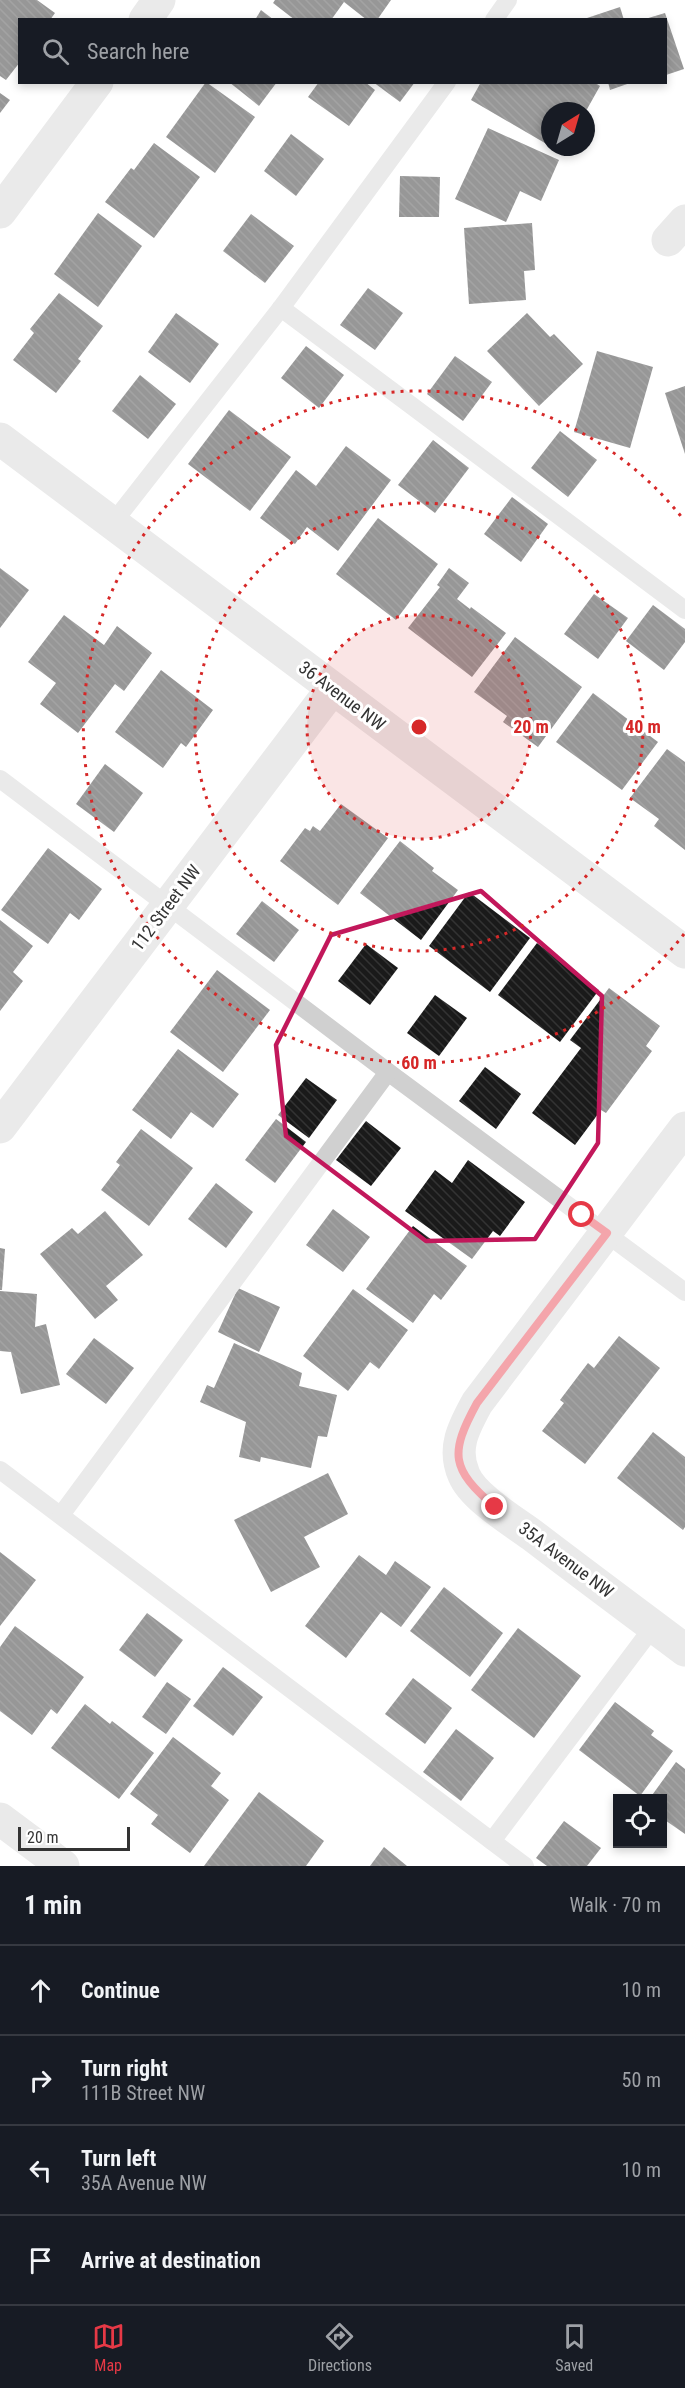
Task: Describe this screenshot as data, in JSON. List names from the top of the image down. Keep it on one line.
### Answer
{"streets":{"street":["36 Avenue NW","112 Street NW","35A Avenue NW"]},"crossings":[["36 Avenue NW","112 Street NW"]],"scale_bar":"20 m","north":"top right","page":{"search":"Search here","scale":"20 m","heading":["1 min","Walk · 70 m"],"list":[["Continue","10 m"],["Turn right","111B Street NW","50 m"],["Turn left","35A Avenue NW","10 m"],"Arrive at destination"],"nav":["Map","Directions","Saved"]},"rings":["20 m","40 m","60 m"]}
